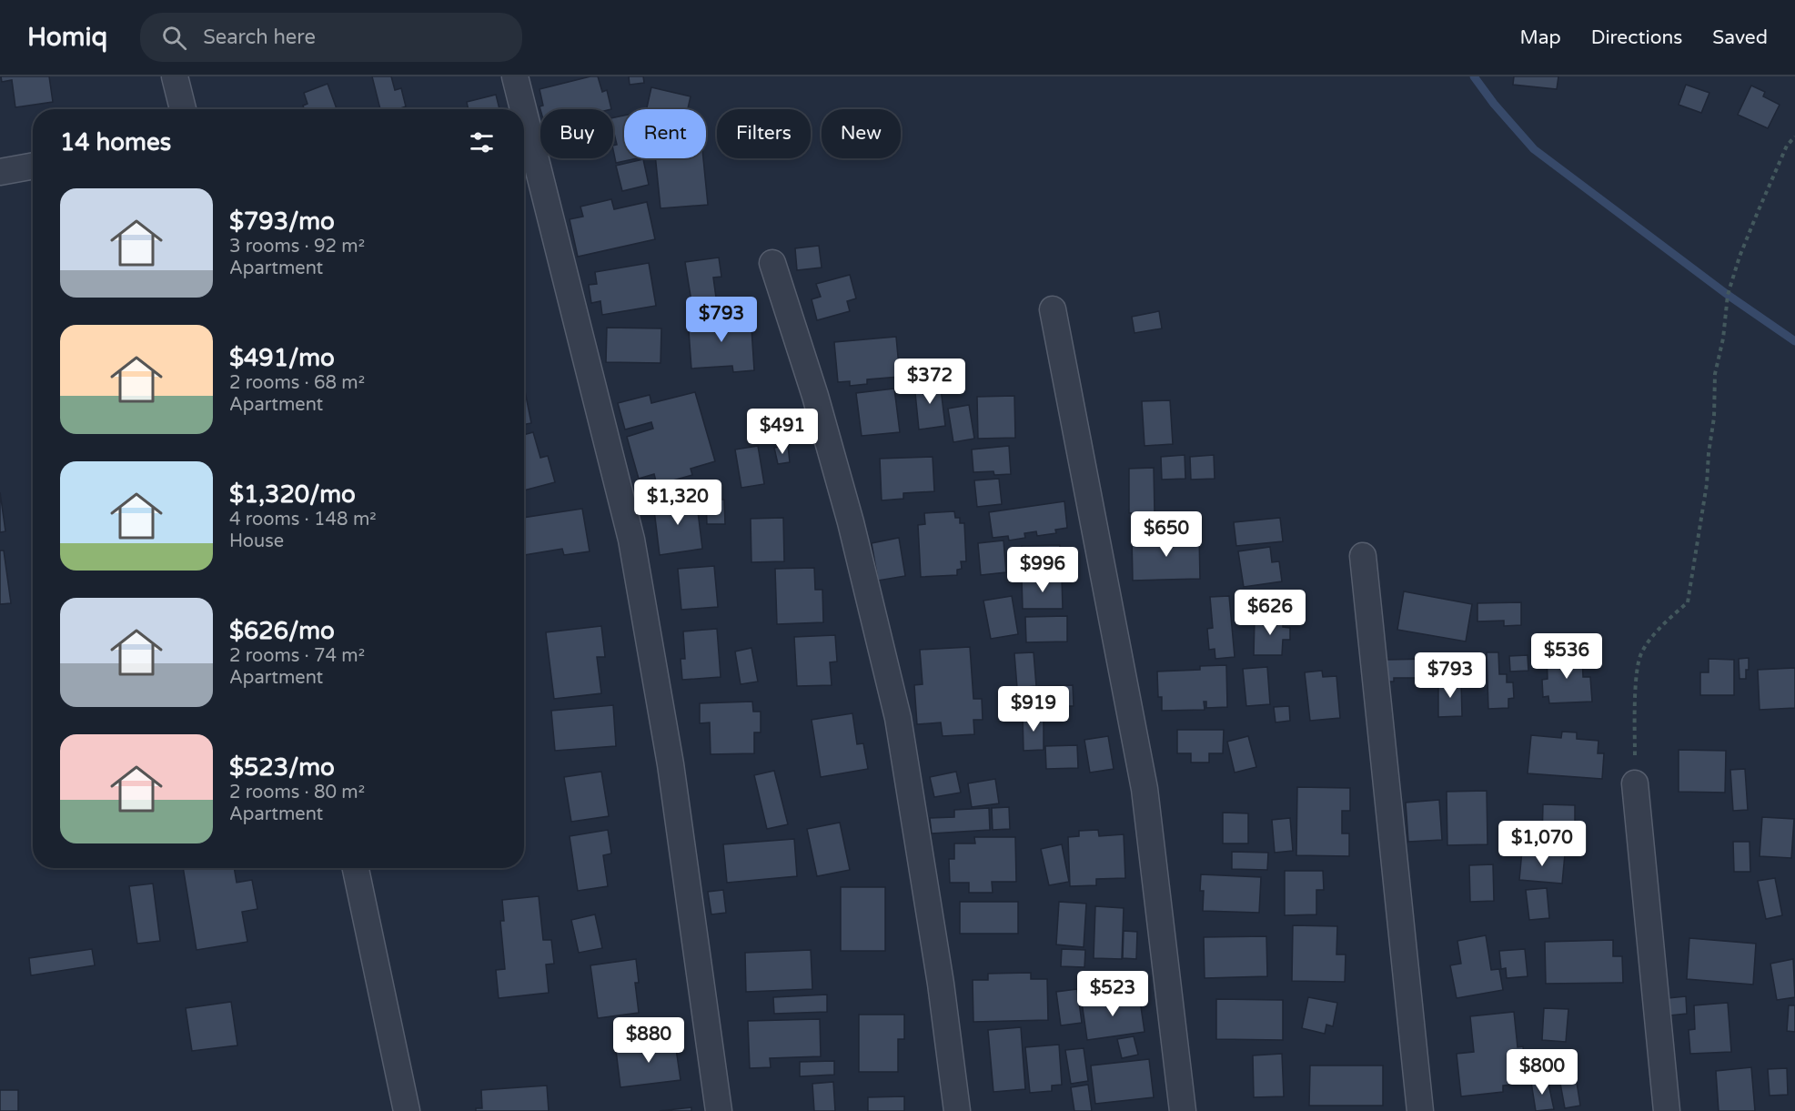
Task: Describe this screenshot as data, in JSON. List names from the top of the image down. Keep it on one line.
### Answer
{"page":{"header":"Homiq","search":"Search here","nav":["Map","Directions","Saved"],"chip":["Buy","Rent","Filters","New"],"heading":"14 homes","list":[{"name":"$793/mo","note":"3 rooms · 92 m² · Apartment"},{"name":"$491/mo","note":"2 rooms · 68 m² · Apartment"},{"name":"$1,320/mo","note":"4 rooms · 148 m² · House"},{"name":"$626/mo","note":"2 rooms · 74 m² · Apartment"},{"name":"$523/mo","note":"2 rooms · 80 m² · Apartment"}],"price":["$793","$372","$491","$1,320","$650","$996","$626","$536","$793","$919","$1,070","$523","$880","$800"]}}
